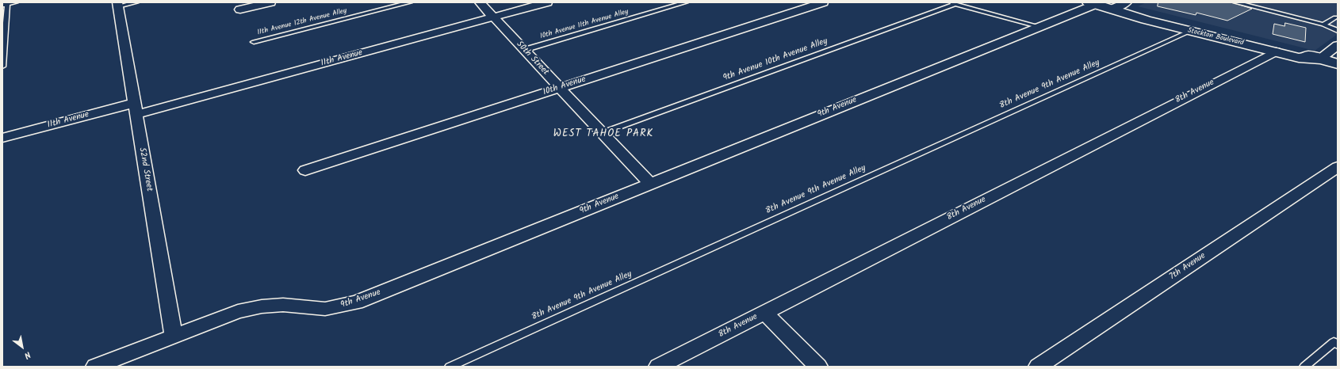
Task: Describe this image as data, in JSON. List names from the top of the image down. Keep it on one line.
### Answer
{"streets":{"main road":["Stockton Boulevard"],"street":["11th Avenue","50th Street","10th Avenue","8th Avenue","9th Avenue","52nd Street","7th Avenue"],"lane":["11th Avenue 12th Avenue Alley","10th Avenue 11th Avenue Alley","9th Avenue 10th Avenue Alley","8th Avenue 9th Avenue Alley"]},"crossings":[["10th Avenue 11th Avenue Alley","50th Street"],["Stockton Boulevard","8th Avenue 9th Avenue Alley"],["Stockton Boulevard","8th Avenue"],["Stockton Boulevard","9th Avenue"],["11th Avenue","50th Street"],["11th Avenue","52nd Street"],["50th Street","9th Avenue 10th Avenue Alley"],["50th Street","10th Avenue"],["50th Street","9th Avenue"],["9th Avenue","52nd Street"]],"districts":["WEST TAHOE PARK"],"north":"bottom right"}
